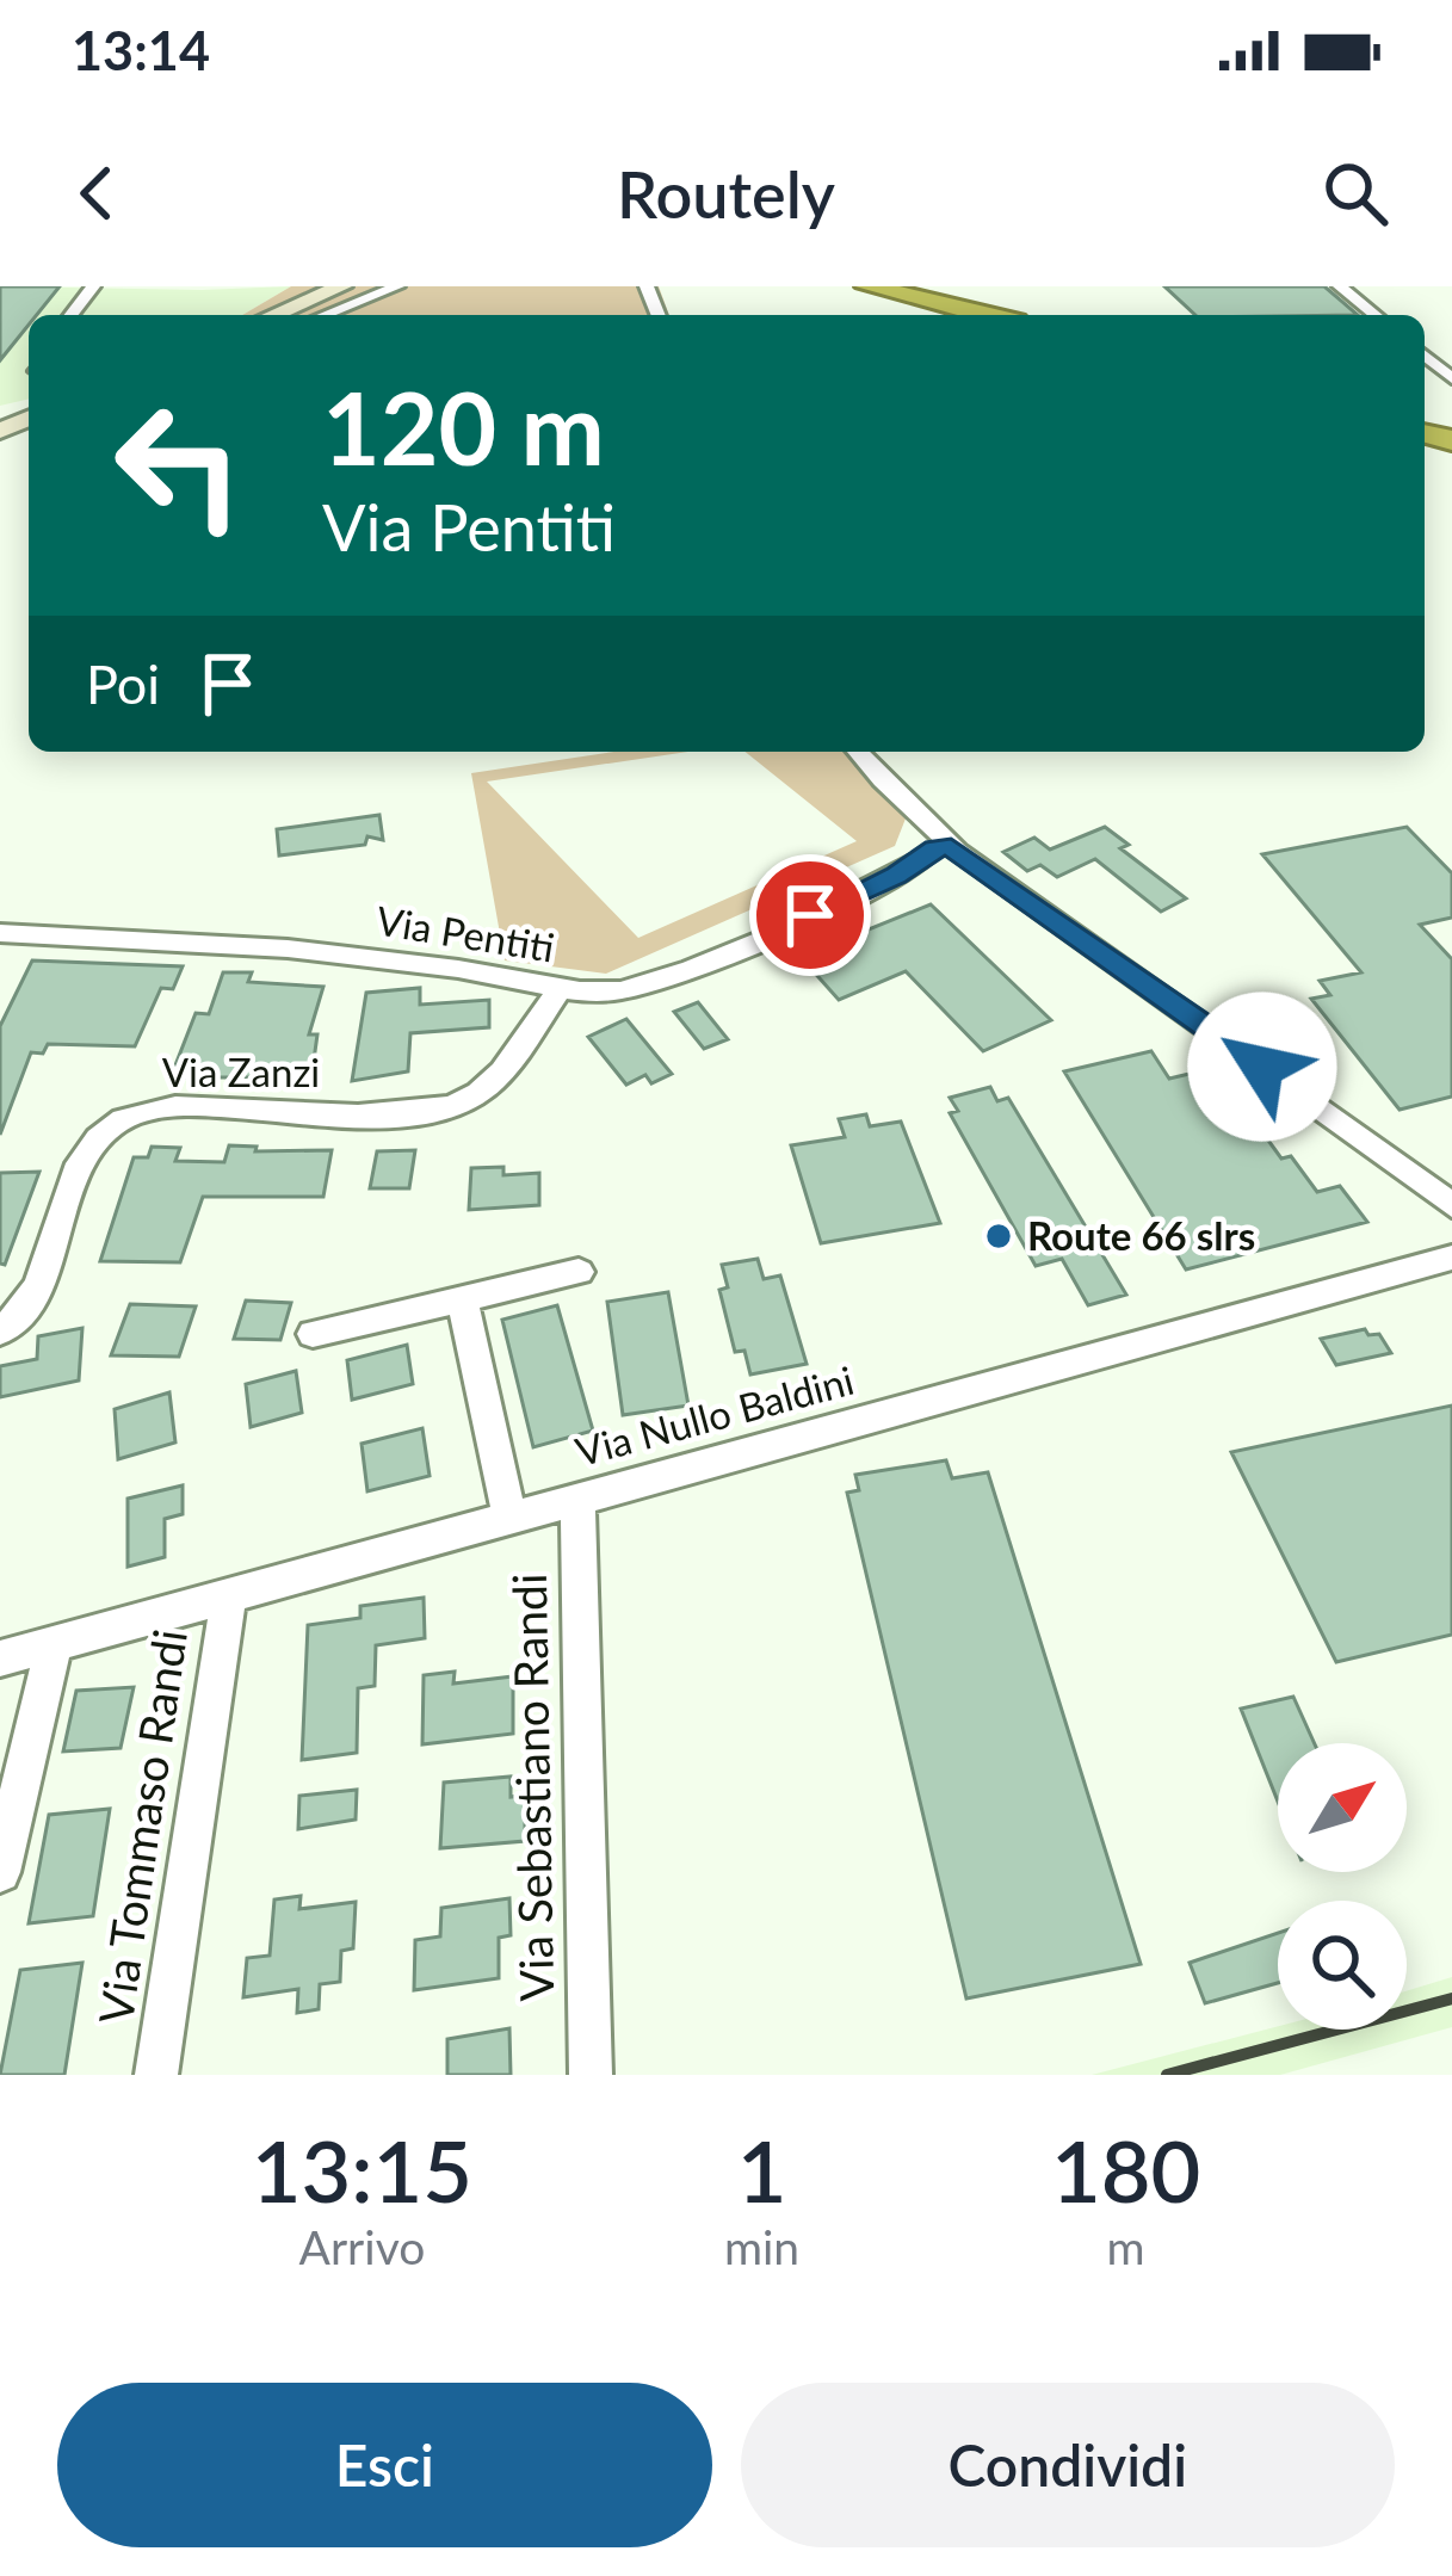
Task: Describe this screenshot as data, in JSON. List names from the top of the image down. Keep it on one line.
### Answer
{"streets":{"street":["Via Pentiti","Via Zanzi","Via Nullo Baldini","Via Sebastiano Randi","Via Tommaso Randi"]},"crossings":[["Via Pentiti","Via Zanzi"],["Via Nullo Baldini","Via Sebastiano Randi"],["Via Nullo Baldini","Via Tommaso Randi"]],"places":["Route 66 slrs"],"north":"top right","page":{"status":"13:14","header":"Routely","turn":["120 m","Via Pentiti"],"then":"Poi","eta":["13:15","Arrivo","1","min","180","m"],"buttons":["Esci","Condividi"]}}
